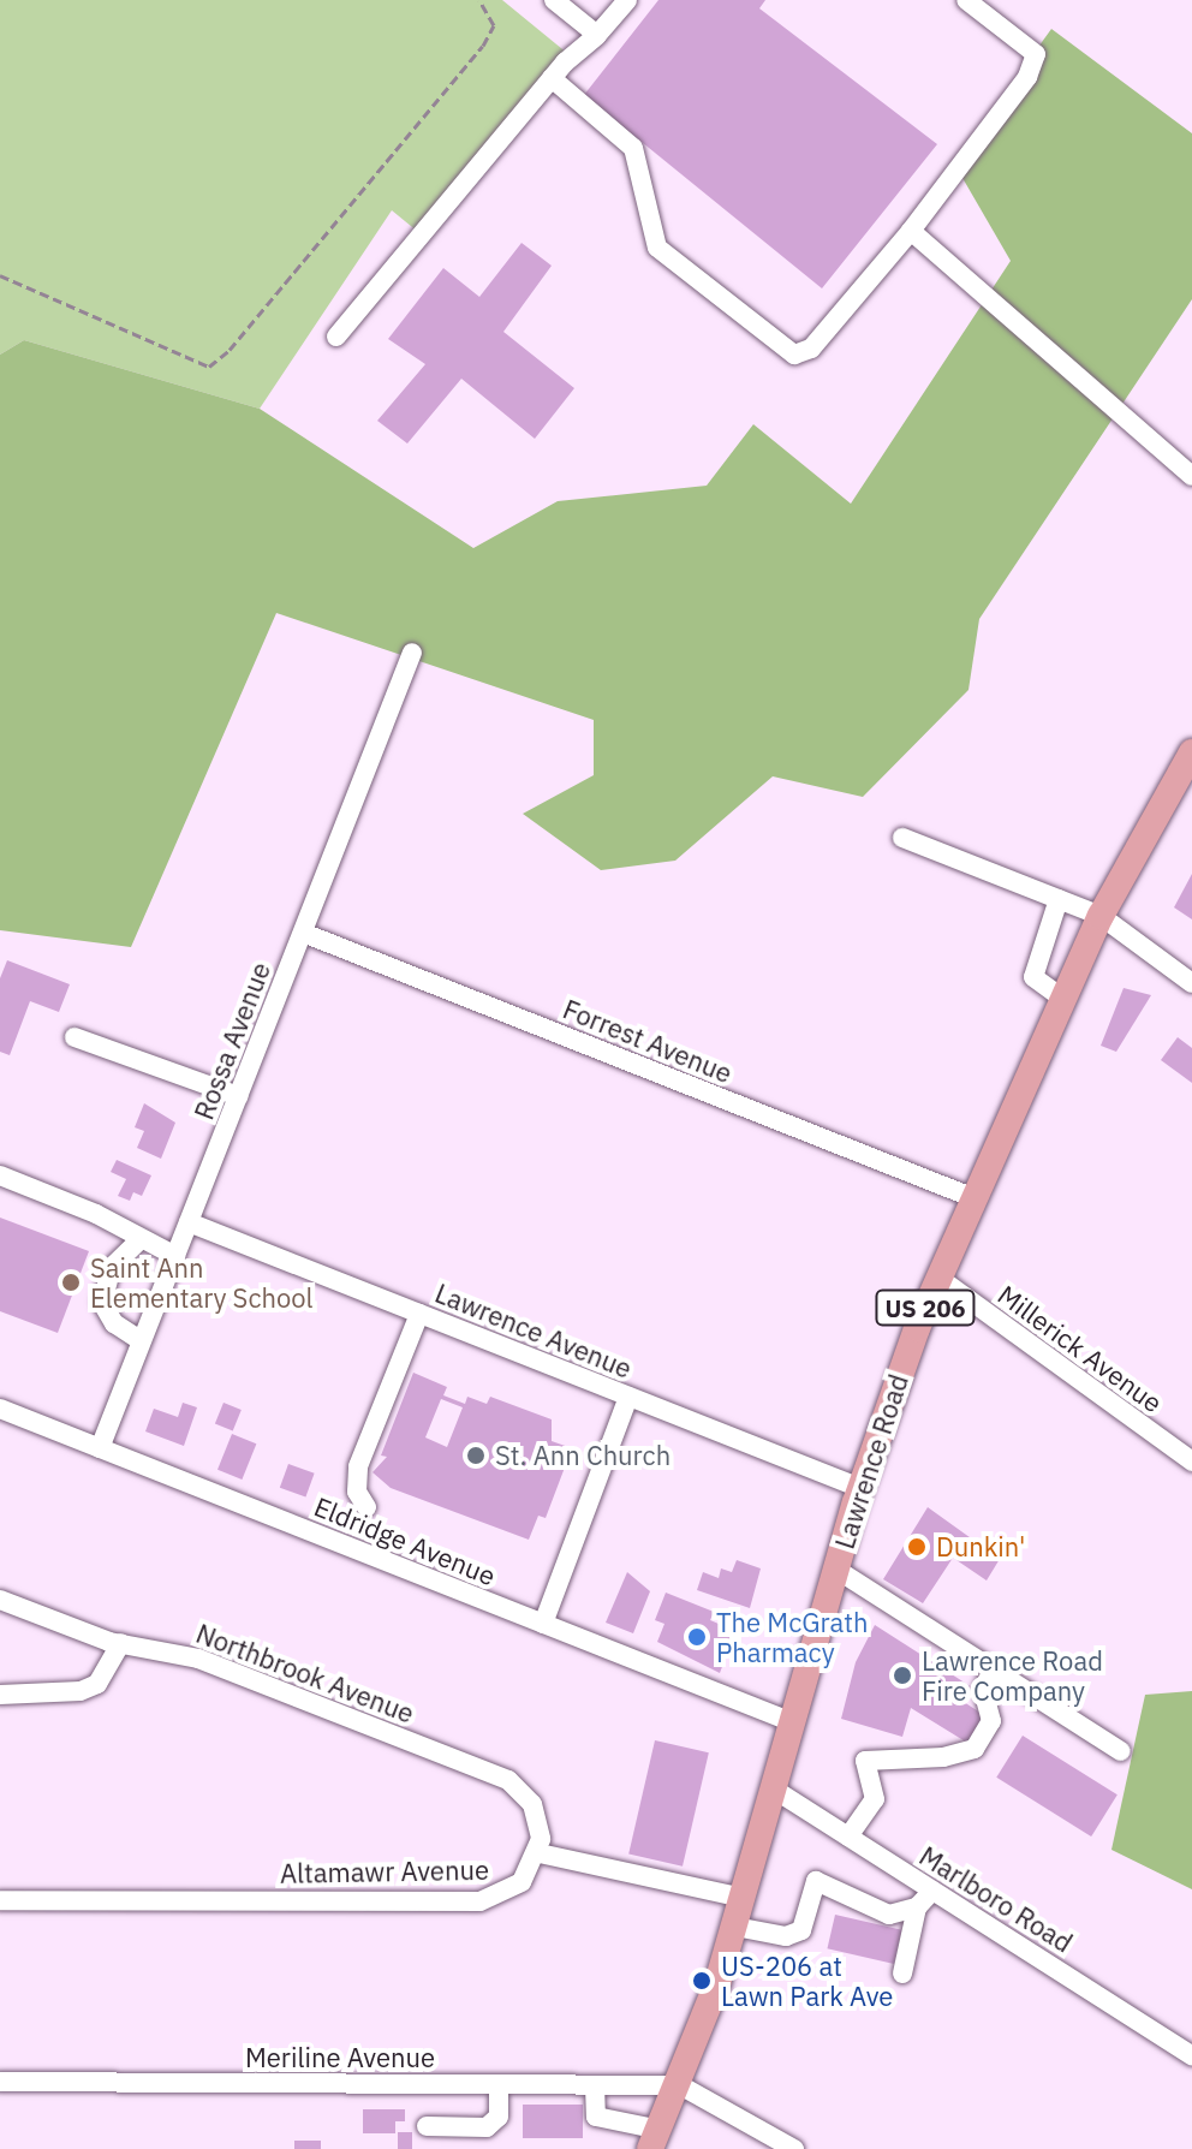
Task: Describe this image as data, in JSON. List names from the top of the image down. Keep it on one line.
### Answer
{"streets":{"main road":["US 206","Lawrence Road"],"street":["Rossa Avenue","Forrest Avenue","Lawrence Avenue","Millerick Avenue","Eldridge Avenue","Northbrook Avenue","Altamawr Avenue","Marlboro Road","Meriline Avenue"]},"crossings":[["Rossa Avenue","Forrest Avenue"],["Rossa Avenue","Lawrence Avenue"],["Rossa Avenue","Eldridge Avenue"],["Forrest Avenue","Lawrence Road"],["Lawrence Avenue","Lawrence Road"],["Millerick Avenue","Lawrence Road"],["Lawrence Road","Eldridge Avenue"],["Lawrence Road","Marlboro Road"],["Lawrence Road","Meriline Avenue"],["Northbrook Avenue","Altamawr Avenue"]],"places":["Saint Ann Elementary School","St. Ann Church","Dunkin'","The McGrath Pharmacy","Lawrence Road Fire Company","US-206 at Lawn Park Ave"]}
